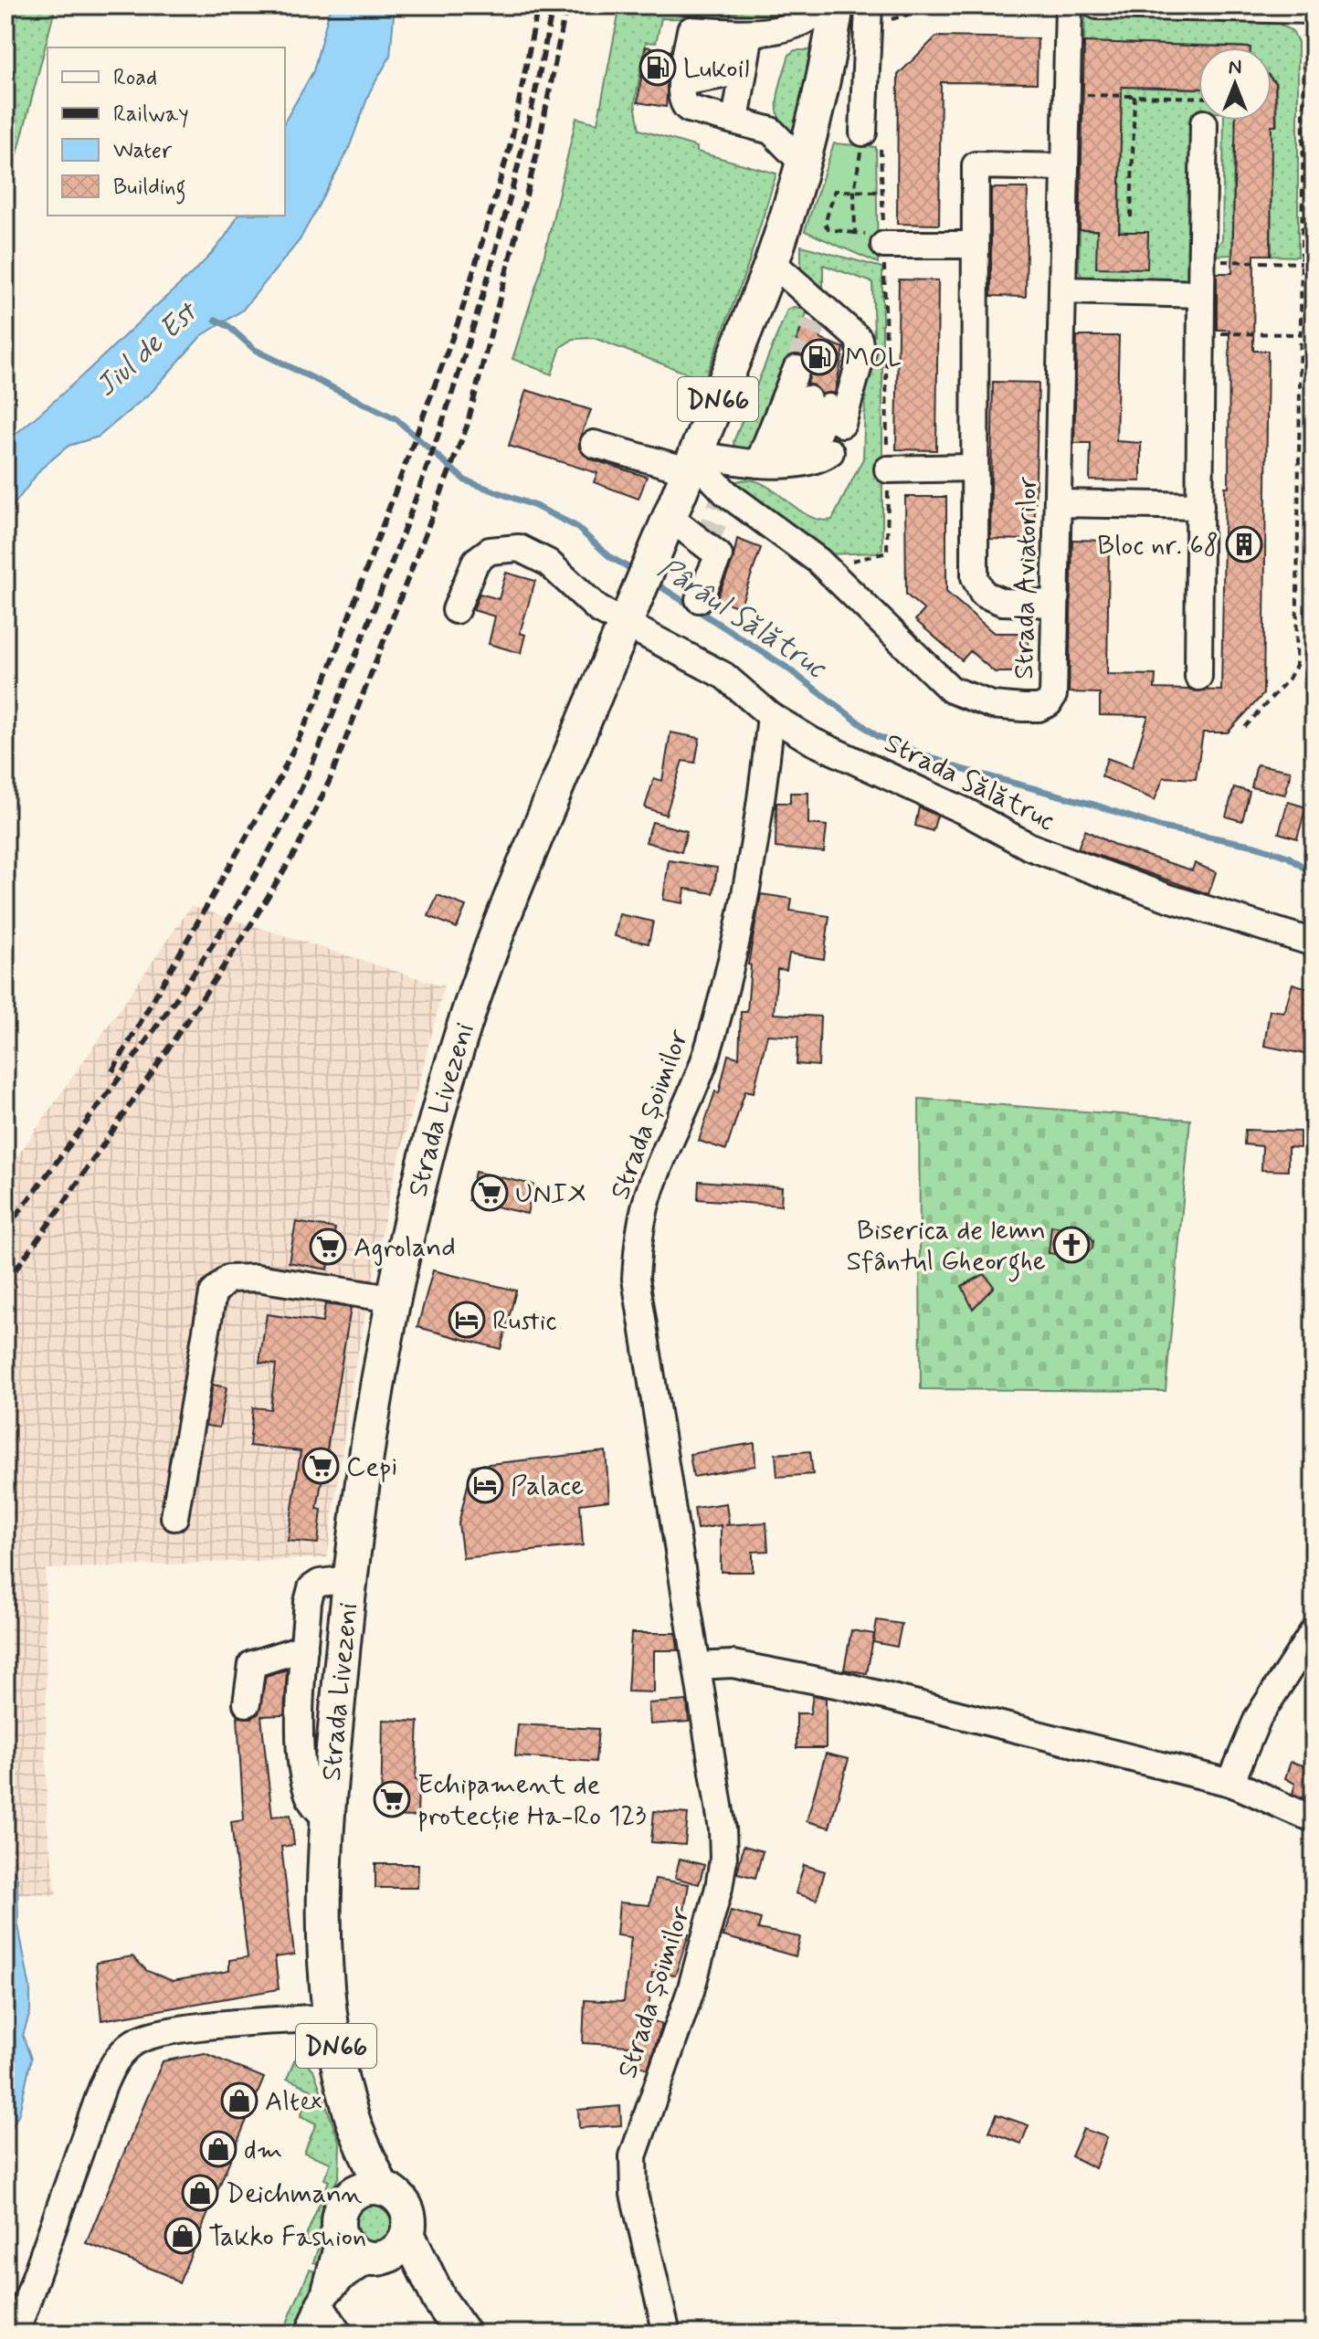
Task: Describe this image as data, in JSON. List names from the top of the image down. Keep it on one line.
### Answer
{"streets":{"main road":["DN66","Strada Livezeni"],"street":["Strada Aviatorilor","Strada Sălătruc","Strada Șoimilor"]},"crossings":[["DN66","Strada Aviatorilor"],["DN66","Strada Sălătruc"],["DN66","Strada Livezeni"],["Strada Sălătruc","Strada Livezeni"],["Strada Sălătruc","Strada Șoimilor"]],"water":["Jiul de Est","Pârâul Sălătruc"],"places":{"fuel station":["Lukoil","MOL"],"building":["Bloc nr. 68"],"supermarket":["UNIX","Agroland","Cepi","Echipament de protecție Ha-Ro 123"],"church":["Biserica de lemn Sfântul Gheorghe"],"hotel":["Rustic","Palace"],"shop":["Altex","dm","Deichmann","Takko Fashion"]},"legend":["Road","Railway","Water","Building"],"north":"top"}
